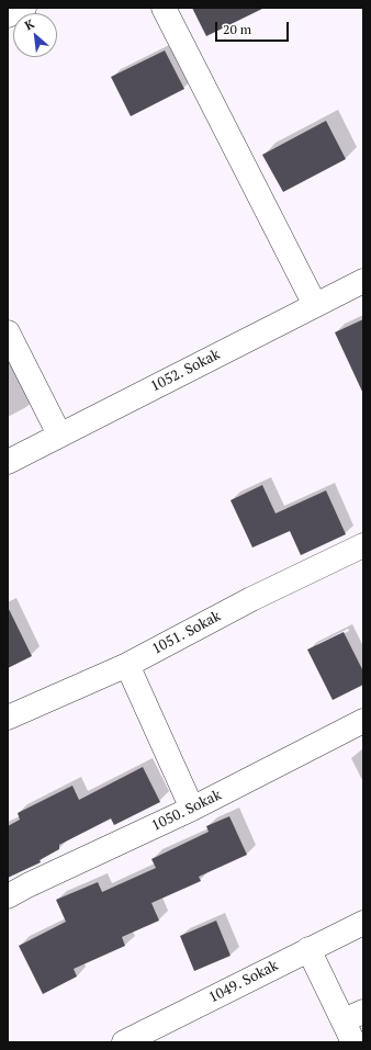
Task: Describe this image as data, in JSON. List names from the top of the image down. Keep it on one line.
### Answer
{"streets":{"street":["1052. Sokak","1051. Sokak","1050. Sokak","1049. Sokak"]},"scale_bar":"20 m","north":"top left"}
